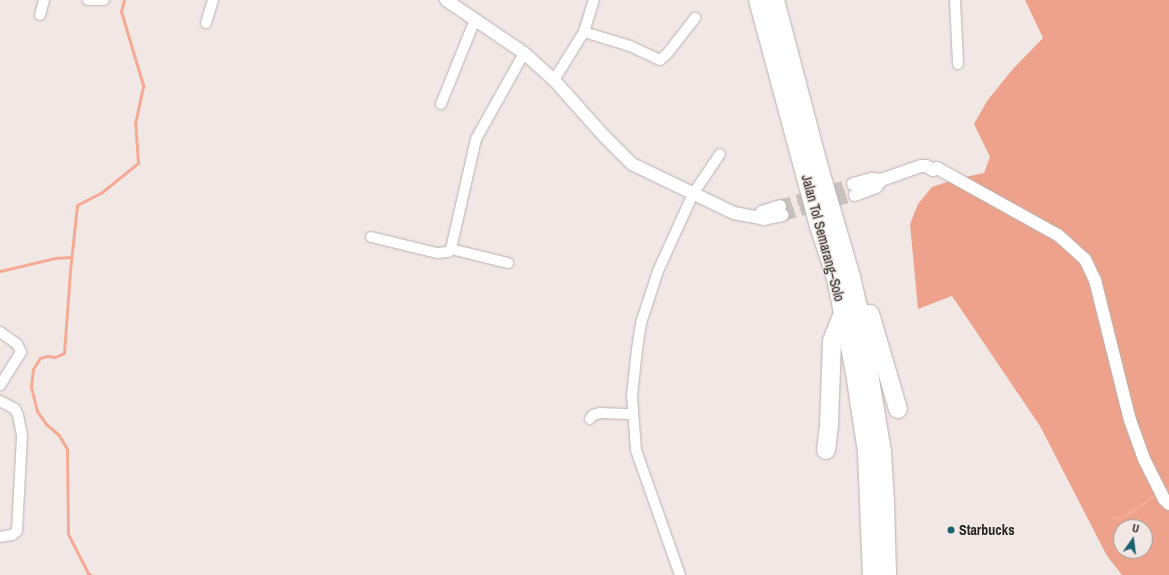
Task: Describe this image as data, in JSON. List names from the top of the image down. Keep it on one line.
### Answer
{"streets":{"highway":["Jalan Tol Semarang–Solo"]},"places":["Starbucks"],"north":"top"}
